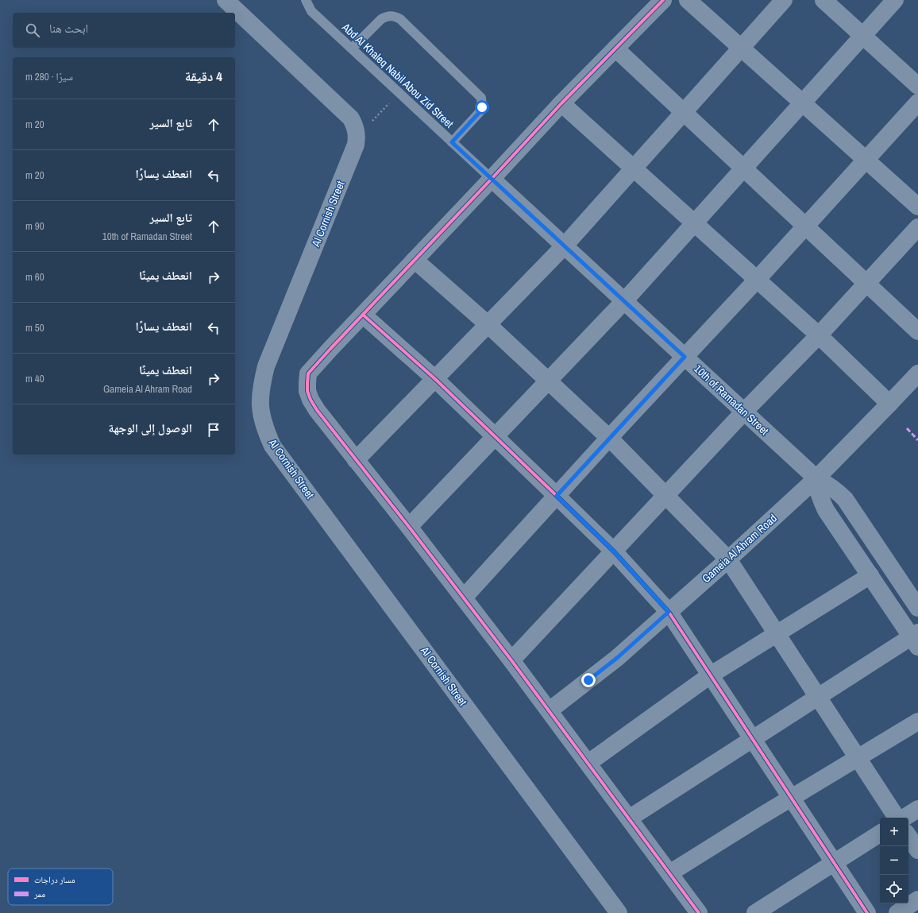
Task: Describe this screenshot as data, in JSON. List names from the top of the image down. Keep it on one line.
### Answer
{"streets":{"street":["Al Cornish Street","10th of Ramadan Street","Gameia Al Ahram Road"],"lane":["Abd Al Khaleq Nabil Abou Zid Street"]},"crossings":[["Abd Al Khaleq Nabil Abou Zid Street","10th of Ramadan Street"],["10th of Ramadan Street","Gameia Al Ahram Road"]],"legend":["مسار دراجات","ممر"],"page":{"search":"ابحث هنا","heading":["4 دقيقة","سيرًا · 280 m"],"list":[["تابع السير","20 m"],["انعطف يسارًا","20 m"],["تابع السير","10th of Ramadan Street","90 m"],["انعطف يمينًا","60 m"],["انعطف يسارًا","50 m"],["انعطف يمينًا","Gameia Al Ahram Road","40 m"],"الوصول إلى الوجهة"],"map_buttons":["+","−"]}}
